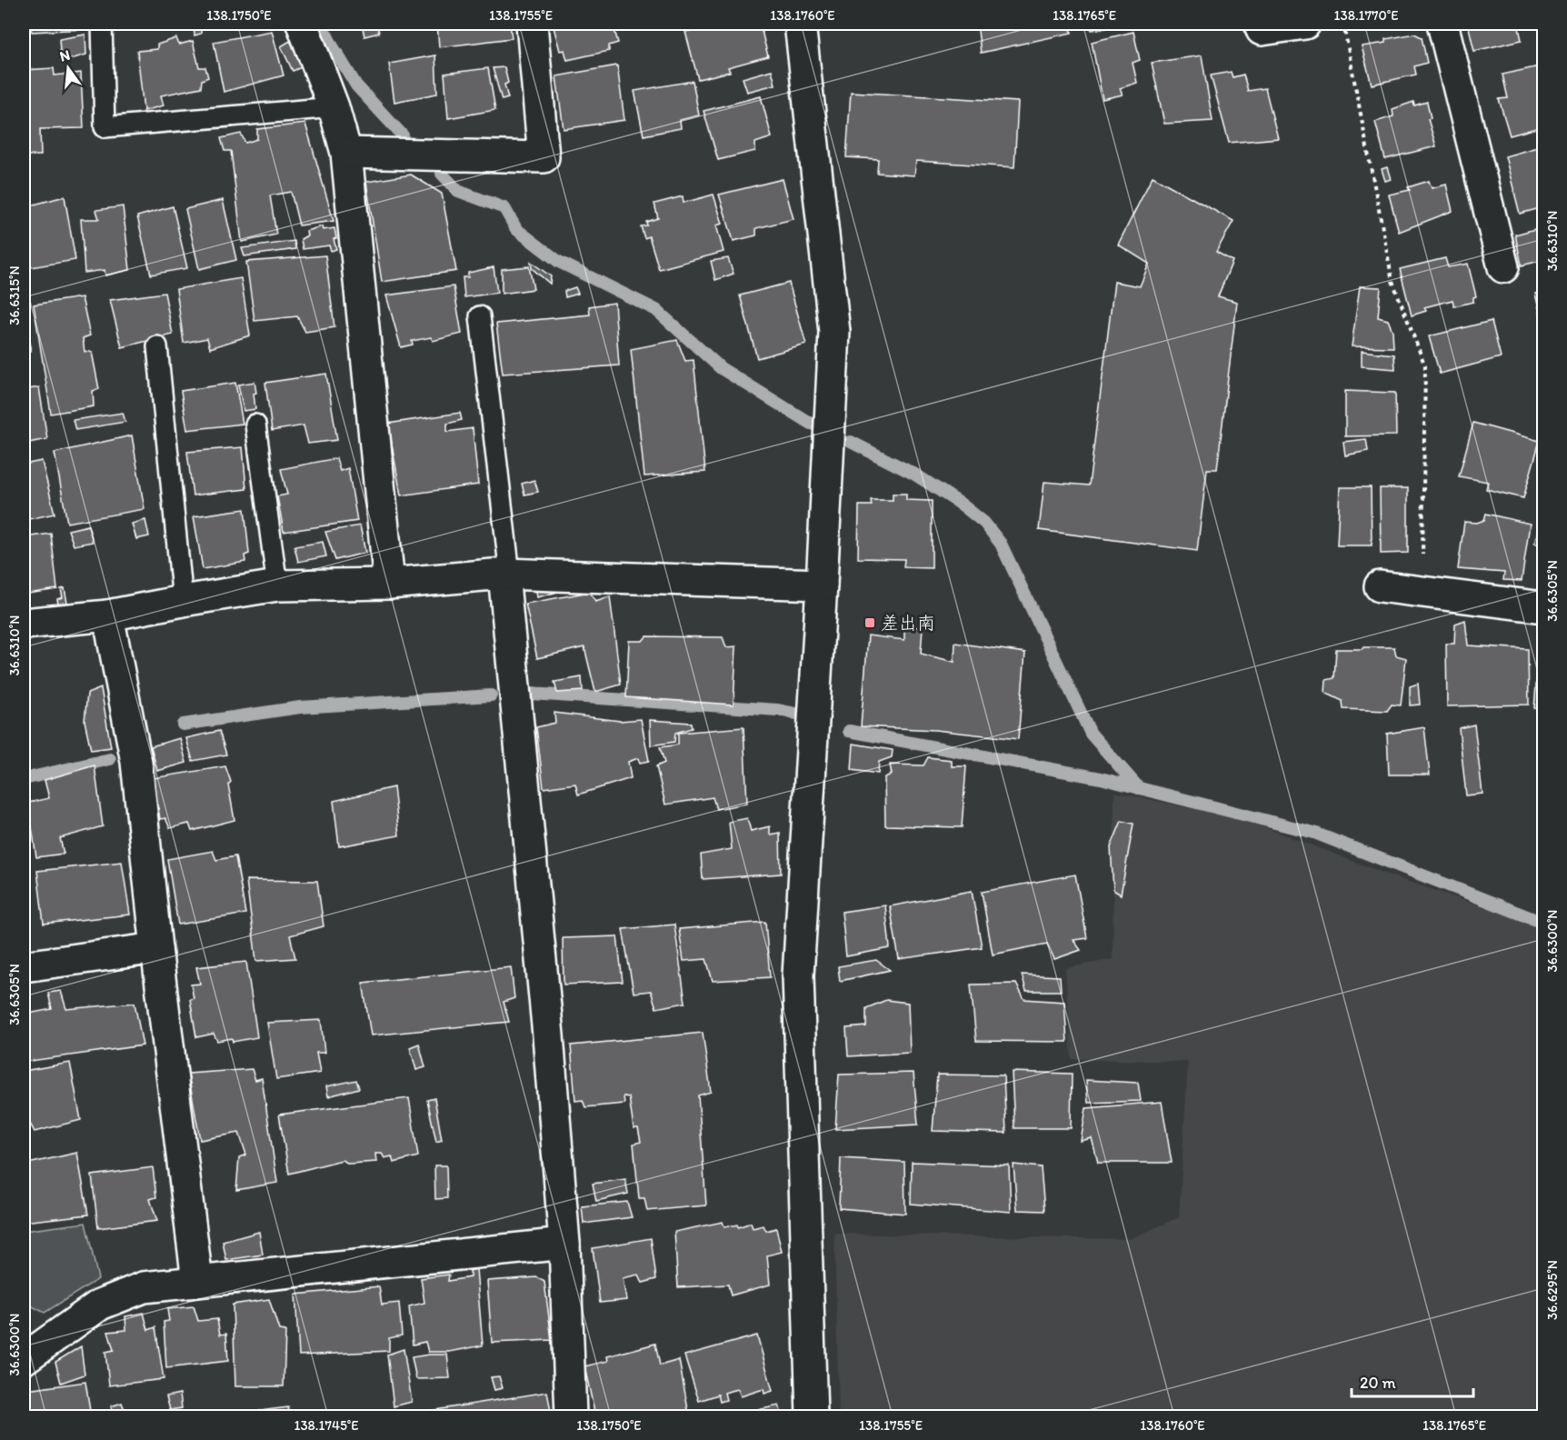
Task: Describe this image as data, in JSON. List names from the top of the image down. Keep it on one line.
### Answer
{"places":{"transit":["差出南"]},"scale_bar":"20 m","north":"top","coordinates":["138.1750°E","138.1755°E","138.1760°E","138.1765°E","138.1770°E","36.6310°N","36.6315°N","36.6305°N","36.6300°N","36.6295°N","138.1745°E"]}
